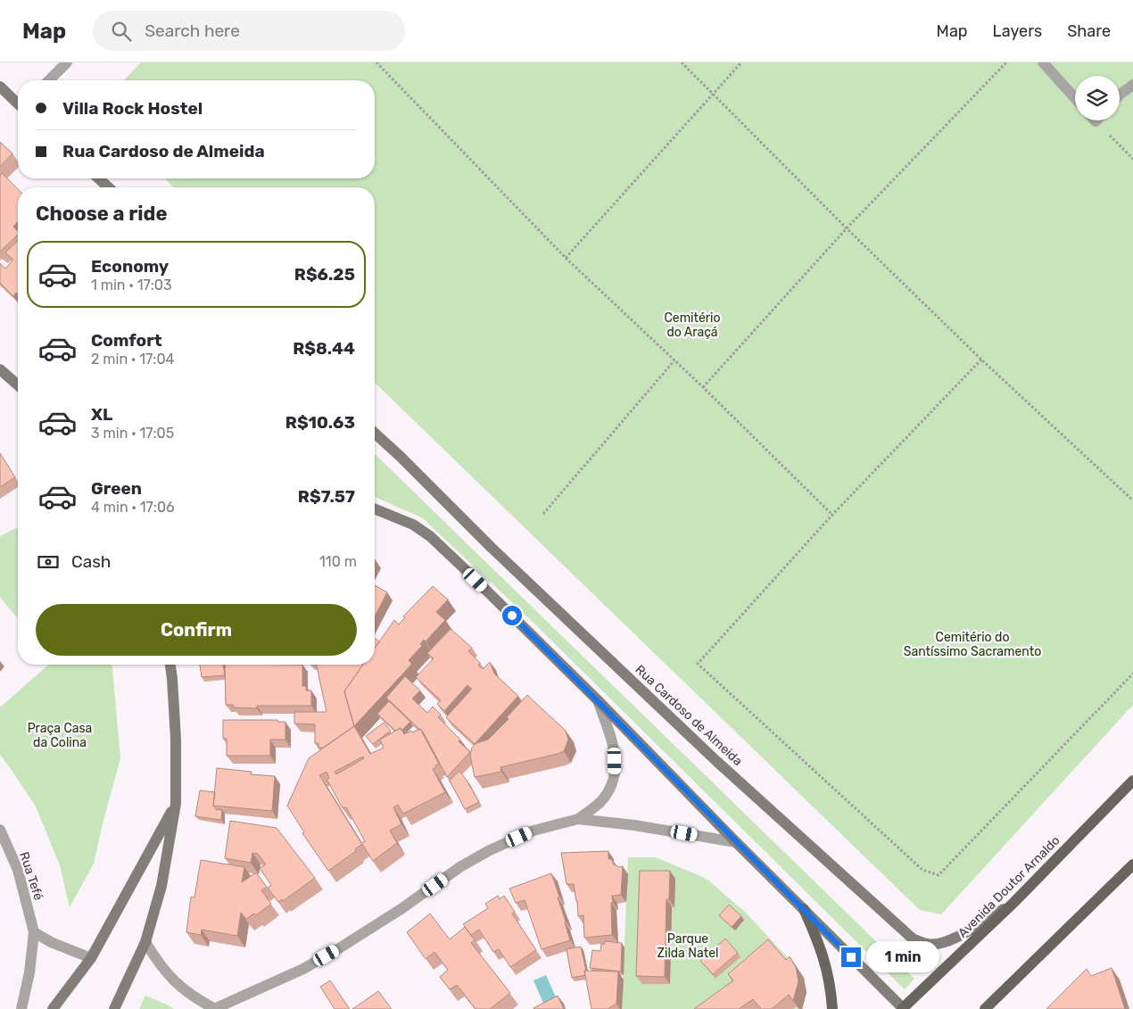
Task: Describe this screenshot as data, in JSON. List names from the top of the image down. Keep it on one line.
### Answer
{"streets":{"main road":["Rua Cardoso de Almeida","Avenida Doutor Arnaldo"],"street":["Rua Tefé"]},"crossings":[["Rua Cardoso de Almeida","Avenida Doutor Arnaldo"]],"parks":["Cemitério do Araçá","Cemitério do Santíssimo Sacramento","Praça Casa da Colina","Parque Zilda Natel"],"page":{"header":"Map","search":"Search here","nav":["Map","Layers","Share"],"banner":["Villa Rock Hostel","Rua Cardoso de Almeida"],"heading":"Choose a ride","list":[{"name":"Economy","note":"1 min · 17:03","value":"R$6.25"},{"name":"Comfort","note":"2 min · 17:04","value":"R$8.44"},{"name":"XL","note":"3 min · 17:05","value":"R$10.63"},{"name":"Green","note":"4 min · 17:06","value":"R$7.57"}],"pay":["Cash","110 m"],"buttons":"Confirm","bubble":"1 min"}}
